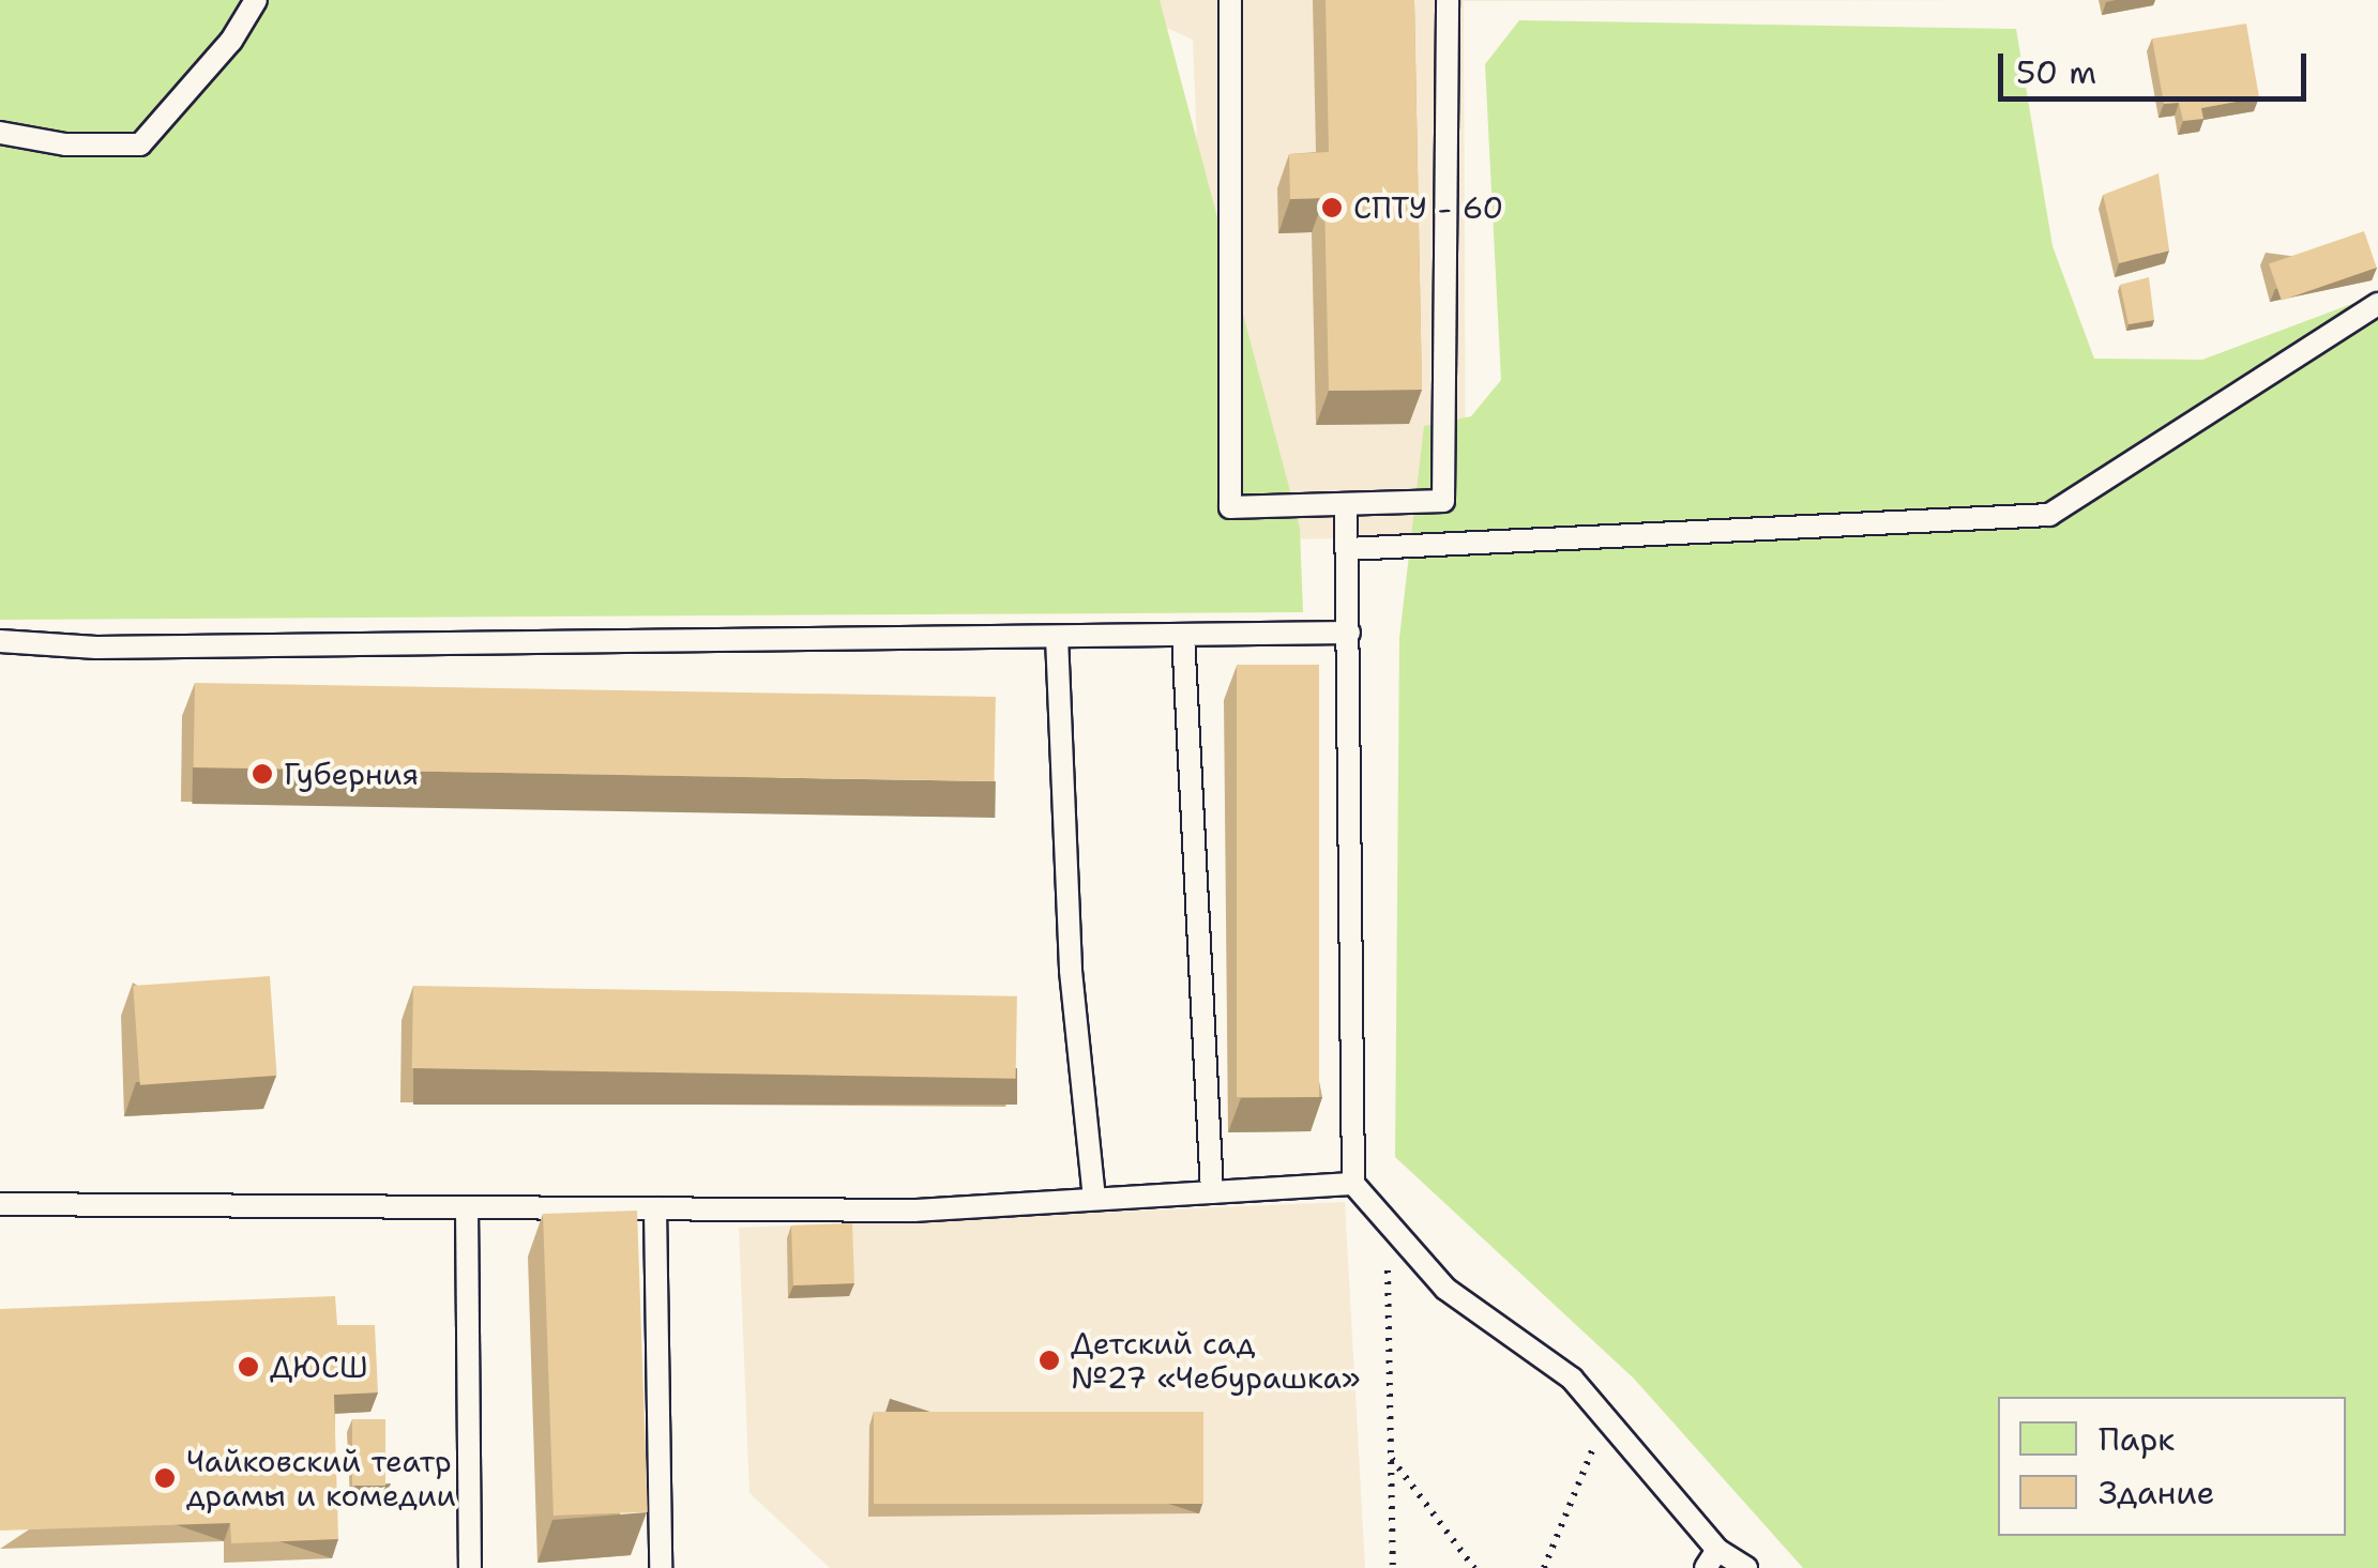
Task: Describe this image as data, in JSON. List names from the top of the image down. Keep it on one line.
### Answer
{"places":["СПТУ - 60","Губерния","Детский сад №27 «Чебурашка»","ДЮСШ","Чайковский театр драмы и комедии"],"legend":["Парк","Здание"],"scale_bar":"50 m"}
